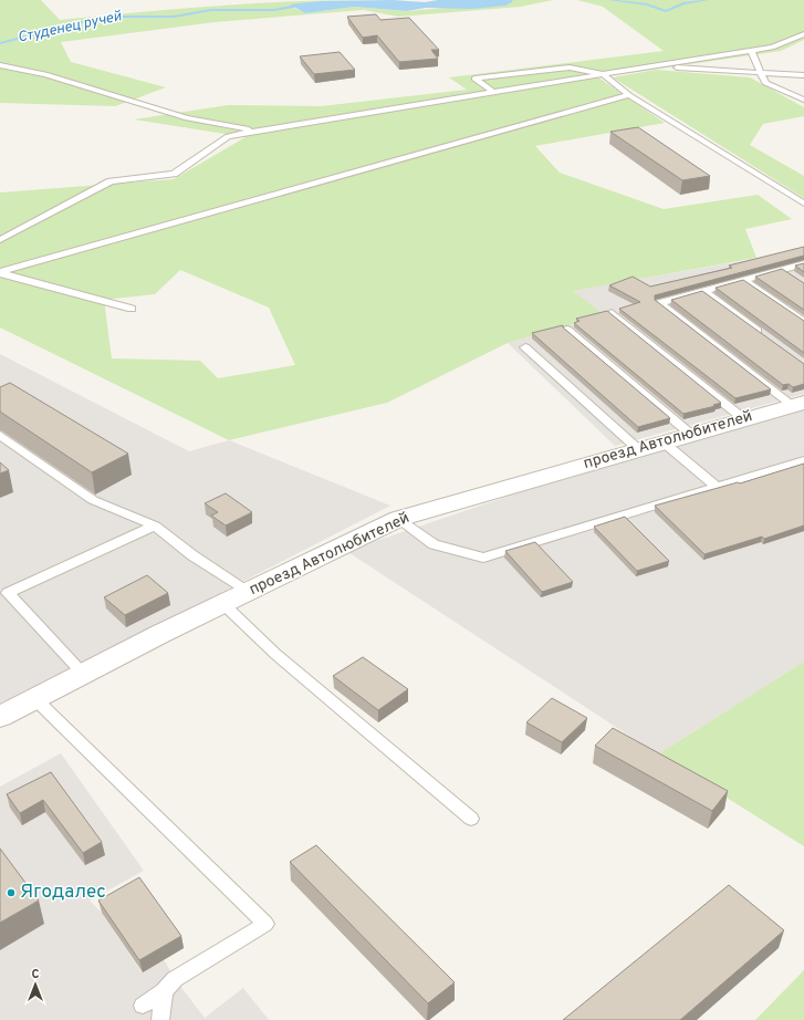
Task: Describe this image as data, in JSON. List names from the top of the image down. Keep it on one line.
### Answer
{"streets":{"street":["проезд Автолюбителей"]},"water":["Студенец ручей"],"places":["Ягодалес"],"north":"top"}
